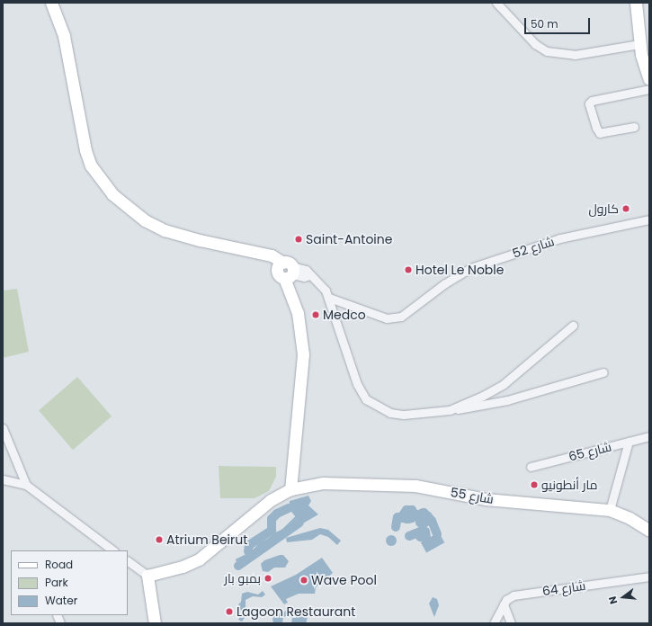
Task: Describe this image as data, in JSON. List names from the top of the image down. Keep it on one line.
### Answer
{"streets":{"street":["شارع 52","شارع 65","شارع 55","شارع 64"]},"places":["كارول","Saint-Antoine","Hotel Le Noble","Medco","مار أنطونيو","Atrium Beirut","بمبو بار","Wave Pool","Lagoon Restaurant"],"legend":["Road","Park","Water"],"scale_bar":"50 m","north":"left"}
